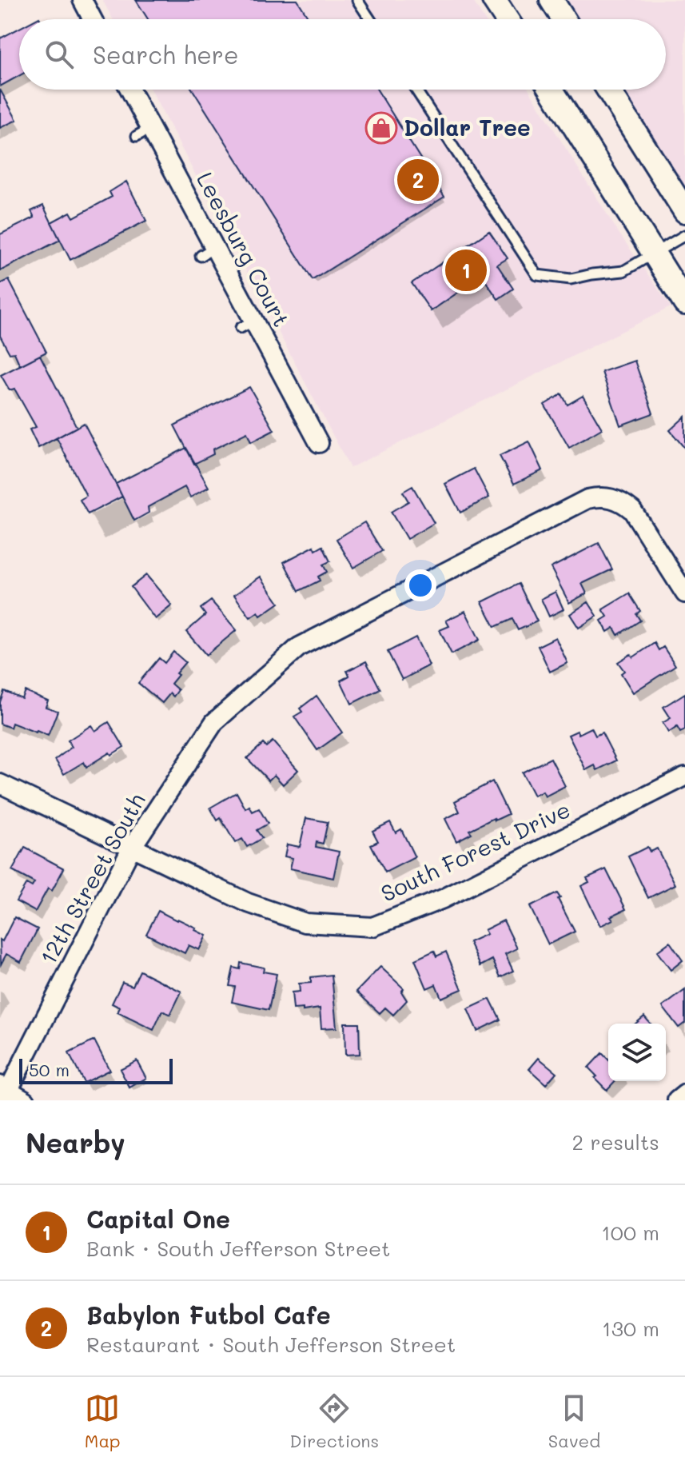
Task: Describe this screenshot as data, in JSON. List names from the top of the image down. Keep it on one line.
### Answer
{"streets":{"street":["Leesburg Court","South Forest Drive","12th Street South"]},"crossings":[["South Forest Drive","12th Street South"]],"places":{"shop":["Dollar Tree"]},"scale_bar":"50 m","page":{"search":"Search here","pins":["2","1"],"scale":"50 m","heading":["Nearby","2 results"],"list":[{"mark":"1","name":"Capital One","note":"Bank · South Jefferson Street","value":"100 m"},{"mark":"2","name":"Babylon Futbol Cafe","note":"Restaurant · South Jefferson Street","value":"130 m"}],"nav":["Map","Directions","Saved"]}}
